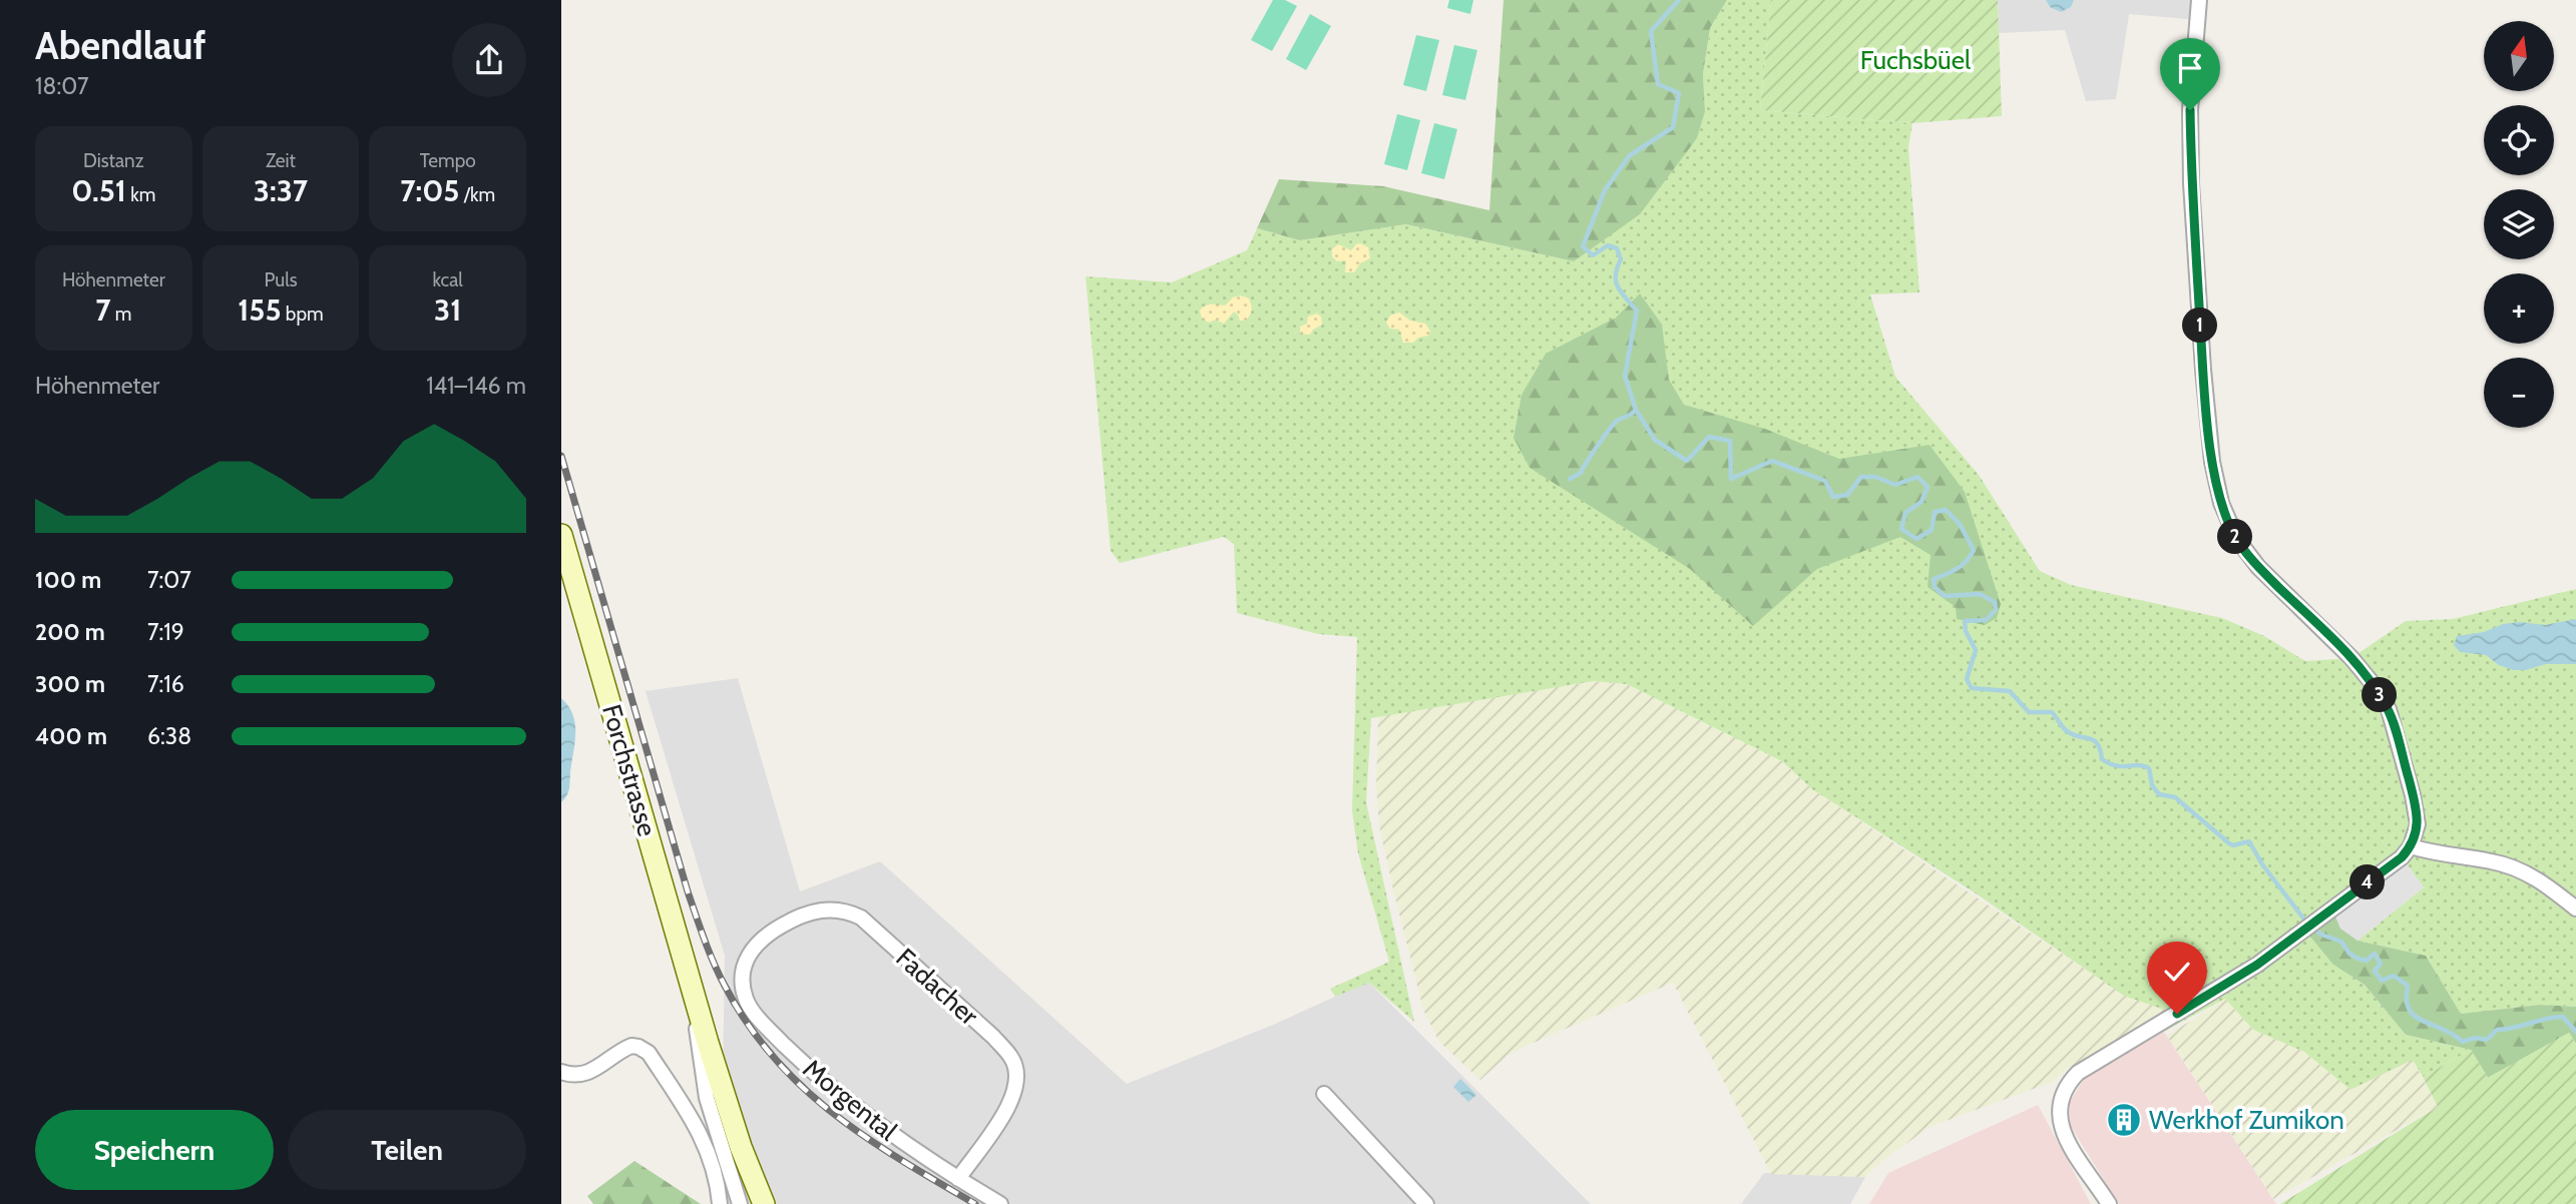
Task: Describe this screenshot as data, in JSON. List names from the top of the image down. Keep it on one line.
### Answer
{"streets":{"main road":["Forchstrasse"],"street":["Fadacher","Morgental"]},"crossings":[["Fadacher","Morgental"]],"parks":["Fuchsbüel"],"places":{"building":["Werkhof Zumikon"]},"north":"top","page":{"heading":["Abendlauf","18:07"],"map_buttons":["+","−"],"stats":[["Distanz","0.51 km"],["Zeit","3:37"],["Tempo","7:05 /km"],["Höhenmeter","7 m"],["Puls","155 bpm"],["kcal","31"]],"pins":["1","2","3","4"],"chart":["Höhenmeter","141–146 m"],"list":[{"name":"100 m","note":"7:07"},{"name":"200 m","note":"7:19"},{"name":"300 m","note":"7:16"},{"name":"400 m","note":"6:38"}],"buttons":["Speichern","Teilen"]}}
